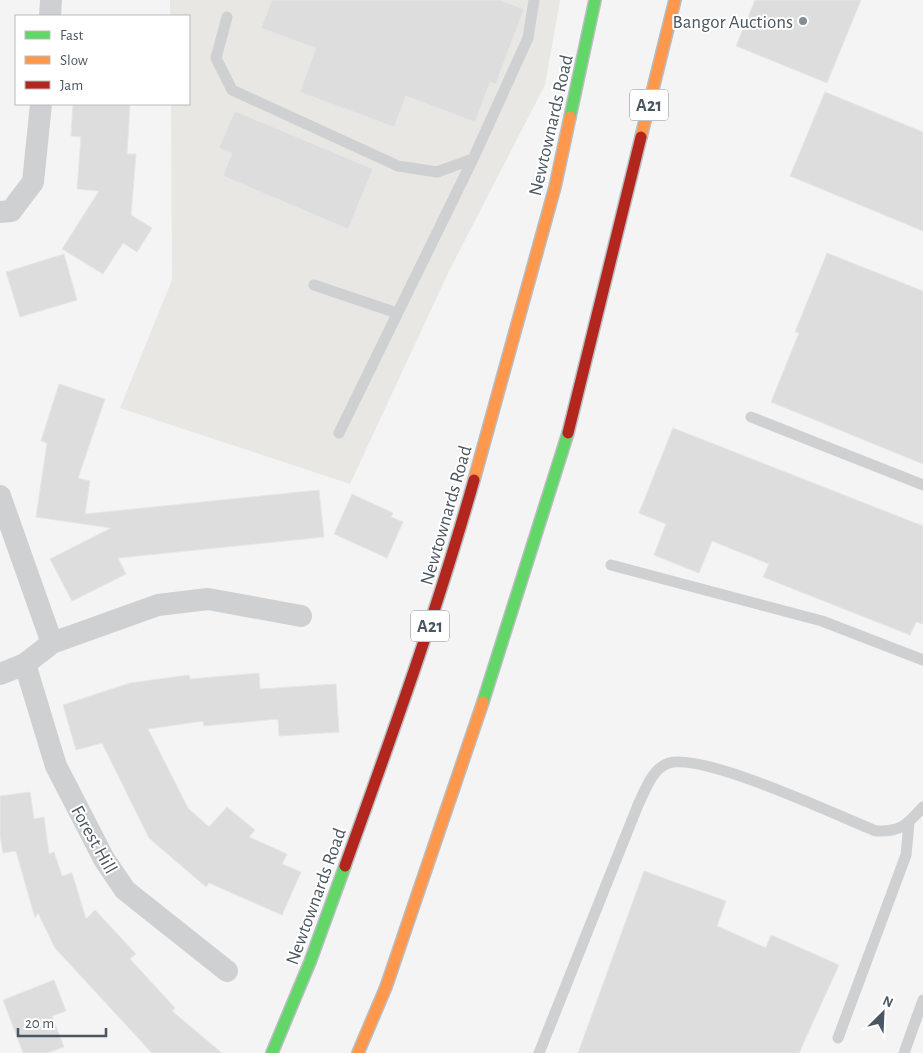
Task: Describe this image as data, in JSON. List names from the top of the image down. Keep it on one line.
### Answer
{"streets":{"highway":["A21","Newtownards Road"],"street":["Forest Hill"]},"places":["Bangor Auctions"],"legend":["Fast","Slow","Jam"],"scale_bar":"20 m","north":"top right"}
